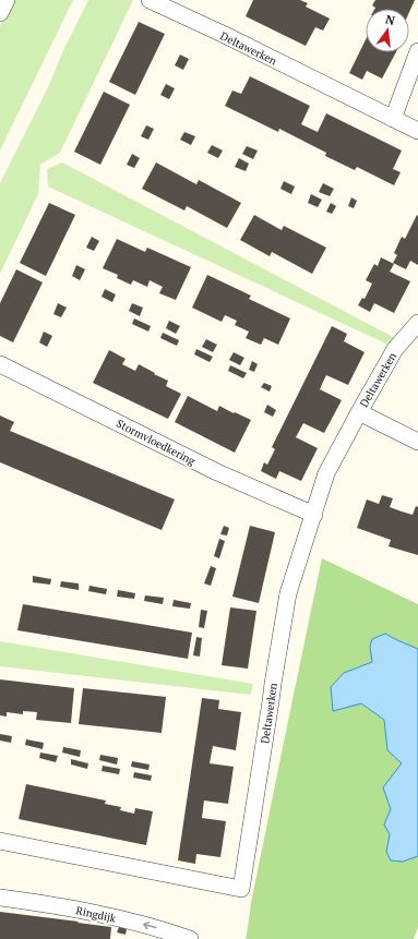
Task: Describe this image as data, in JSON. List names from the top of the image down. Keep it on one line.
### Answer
{"streets":{"street":["Deltawerken","Stormvloedkering","Ringdijk"]},"crossings":[["Deltawerken","Stormvloedkering"]],"one_way":["Ringdijk"],"north":"top"}
